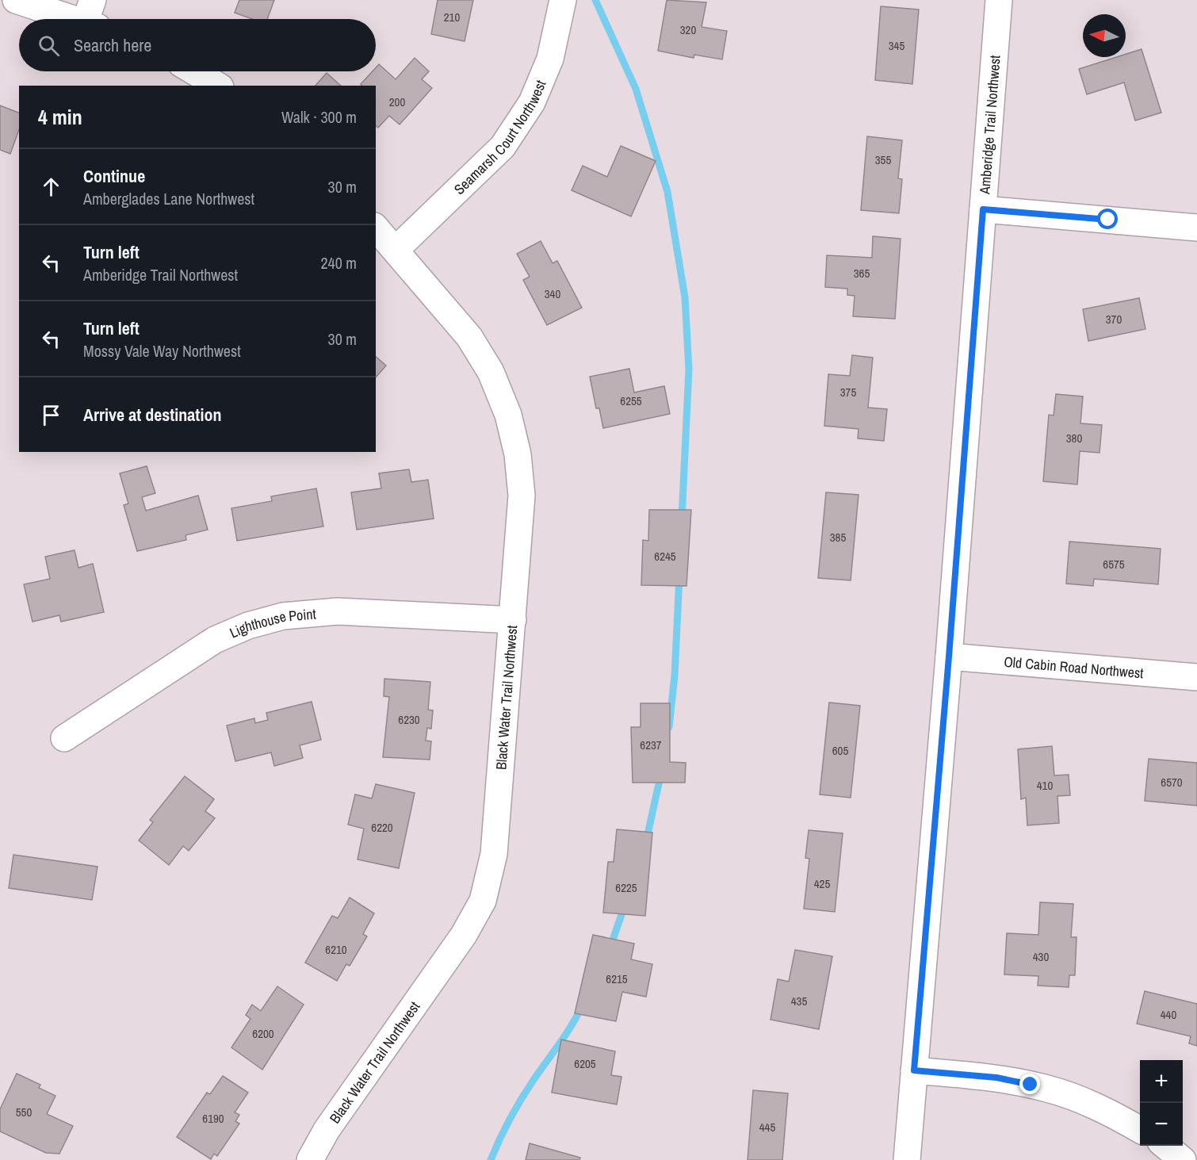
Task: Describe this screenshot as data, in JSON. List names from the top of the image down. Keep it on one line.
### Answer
{"streets":{"street":["Amberidge Trail Northwest","Seamarsh Court Northwest","Lighthouse Point","Old Cabin Road Northwest","Black Water Trail Northwest"]},"crossings":[["Amberidge Trail Northwest","Old Cabin Road Northwest"],["Seamarsh Court Northwest","Black Water Trail Northwest"],["Lighthouse Point","Black Water Trail Northwest"]],"house_numbers":["210","320","345","200","355","365","340","370","375","6255","380","385","6245","6575","6230","6237","605","6570","410","6220","425","6225","6210","430","6215","435","440","6200","6205","550","6190","445"],"north":"left","page":{"search":"Search here","heading":["4 min","Walk · 300 m"],"list":[["Continue","Amberglades Lane Northwest","30 m"],["Turn left","Amberidge Trail Northwest","240 m"],["Turn left","Mossy Vale Way Northwest","30 m"],"Arrive at destination"],"map_buttons":["+","−"]}}
